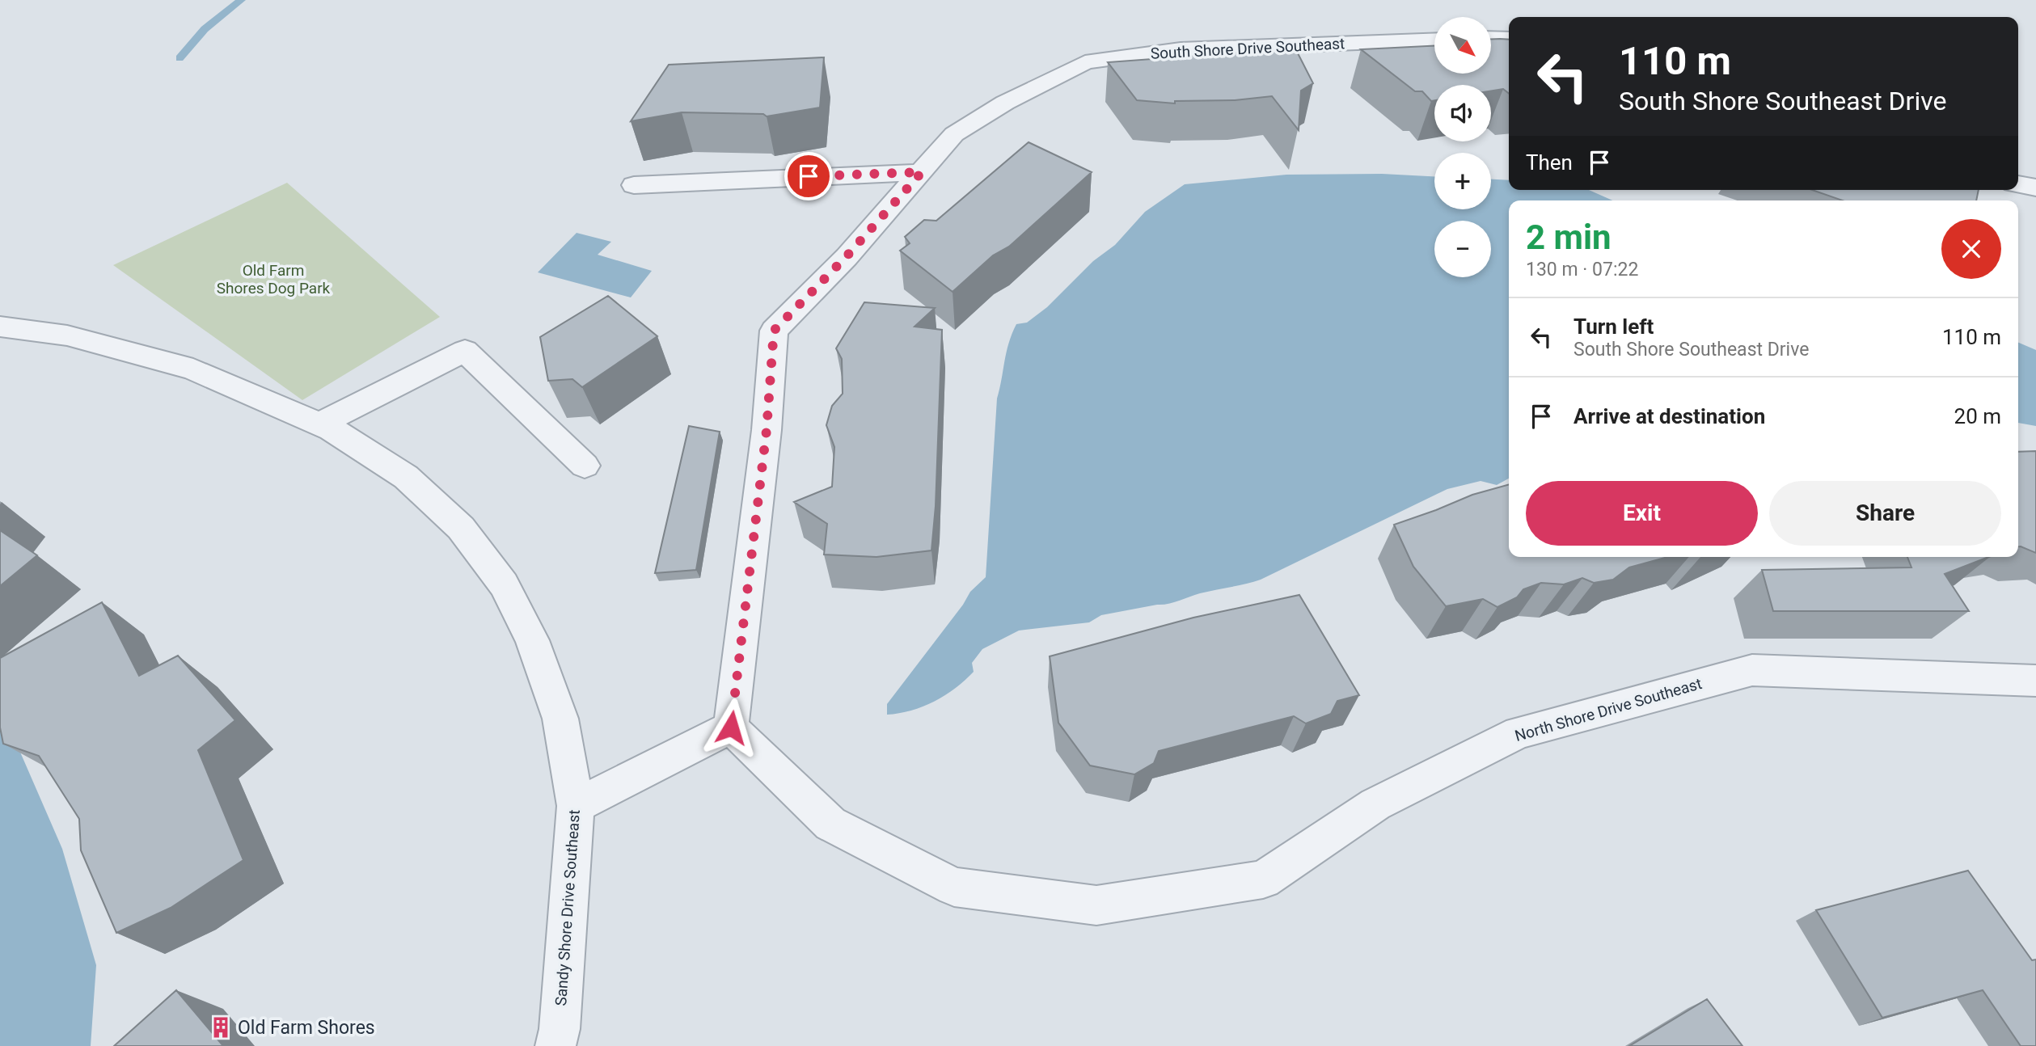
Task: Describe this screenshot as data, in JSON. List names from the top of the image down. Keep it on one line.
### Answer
{"streets":{"street":["South Shore Drive Southeast","North Shore Drive Southeast","Sandy Shore Drive Southeast"]},"crossings":[["South Shore Drive Southeast","North Shore Drive Southeast"]],"parks":["Old Farm Shores Dog Park"],"places":{"building":["Old Farm Shores"]},"north":"bottom right","page":{"map_buttons":["+","−"],"turn":["110 m","South Shore Southeast Drive"],"then":"Then","heading":["2 min","130 m · 07:22"],"list":[{"name":"Turn left","note":"South Shore Southeast Drive","value":"110 m"},{"name":"Arrive at destination","value":"20 m"}],"buttons":["Exit","Share"]}}
